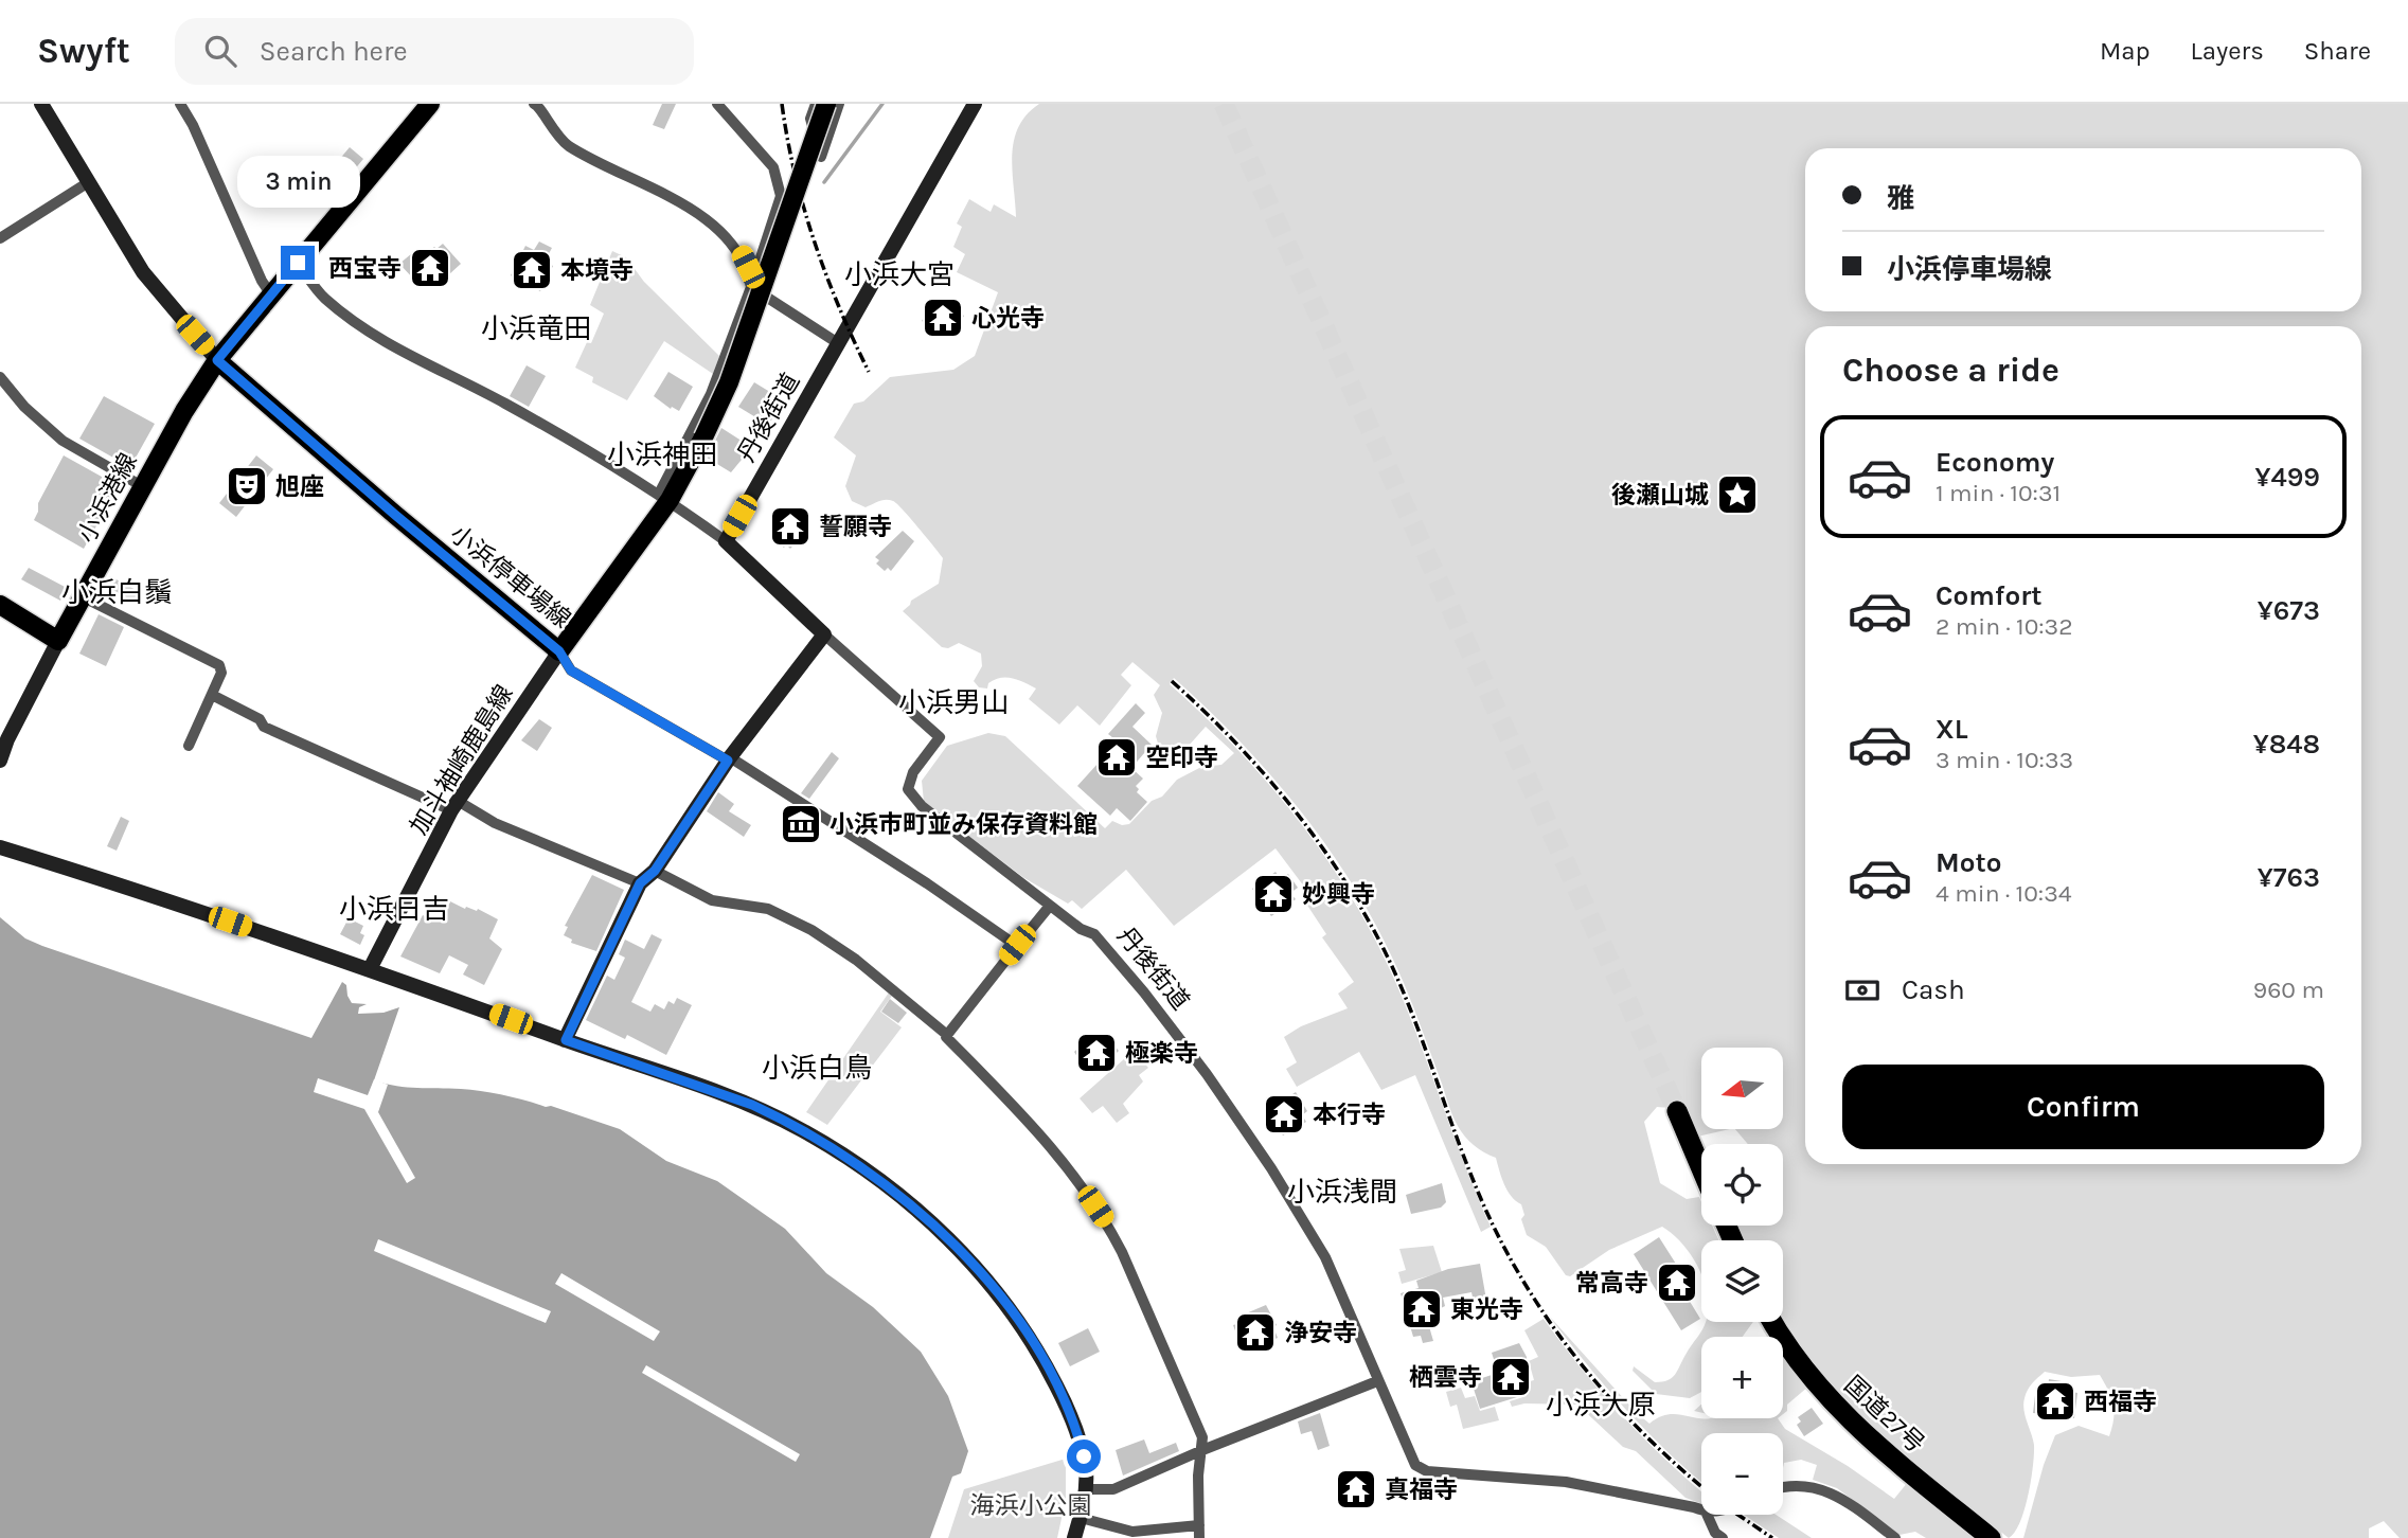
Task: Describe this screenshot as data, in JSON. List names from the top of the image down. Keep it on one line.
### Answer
{"streets":{"highway":["国道27号"],"main road":["小浜港線","小浜停車場線"],"street":["丹後街道","加斗袖崎鹿島線"]},"crossings":[["小浜港線","小浜停車場線"],["小浜停車場線","加斗袖崎鹿島線"]],"districts":["小浜大宮","小浜竜田","小浜神田","小浜白鬚","小浜男山","小浜日吉","小浜白鳥","小浜浅間","小浜大原"],"parks":["海浜小公園"],"places":{"temple":["西宝寺","本境寺","心光寺","誓願寺","空印寺","妙興寺","極楽寺","本行寺","常高寺","東光寺","浄安寺","栖雲寺","西福寺","真福寺"],"theatre":["旭座"],"place":["後瀬山城"],"museum":["小浜市町並み保存資料館"]},"north":"left","page":{"header":"Swyft","search":"Search here","nav":["Map","Layers","Share"],"banner":["雅","小浜停車場線"],"bubble":"3 min","heading":"Choose a ride","list":[{"name":"Economy","note":"1 min · 10:31","value":"¥499"},{"name":"Comfort","note":"2 min · 10:32","value":"¥673"},{"name":"XL","note":"3 min · 10:33","value":"¥848"},{"name":"Moto","note":"4 min · 10:34","value":"¥763"}],"pay":["Cash","960 m"],"map_buttons":["+","−"],"buttons":"Confirm"}}
